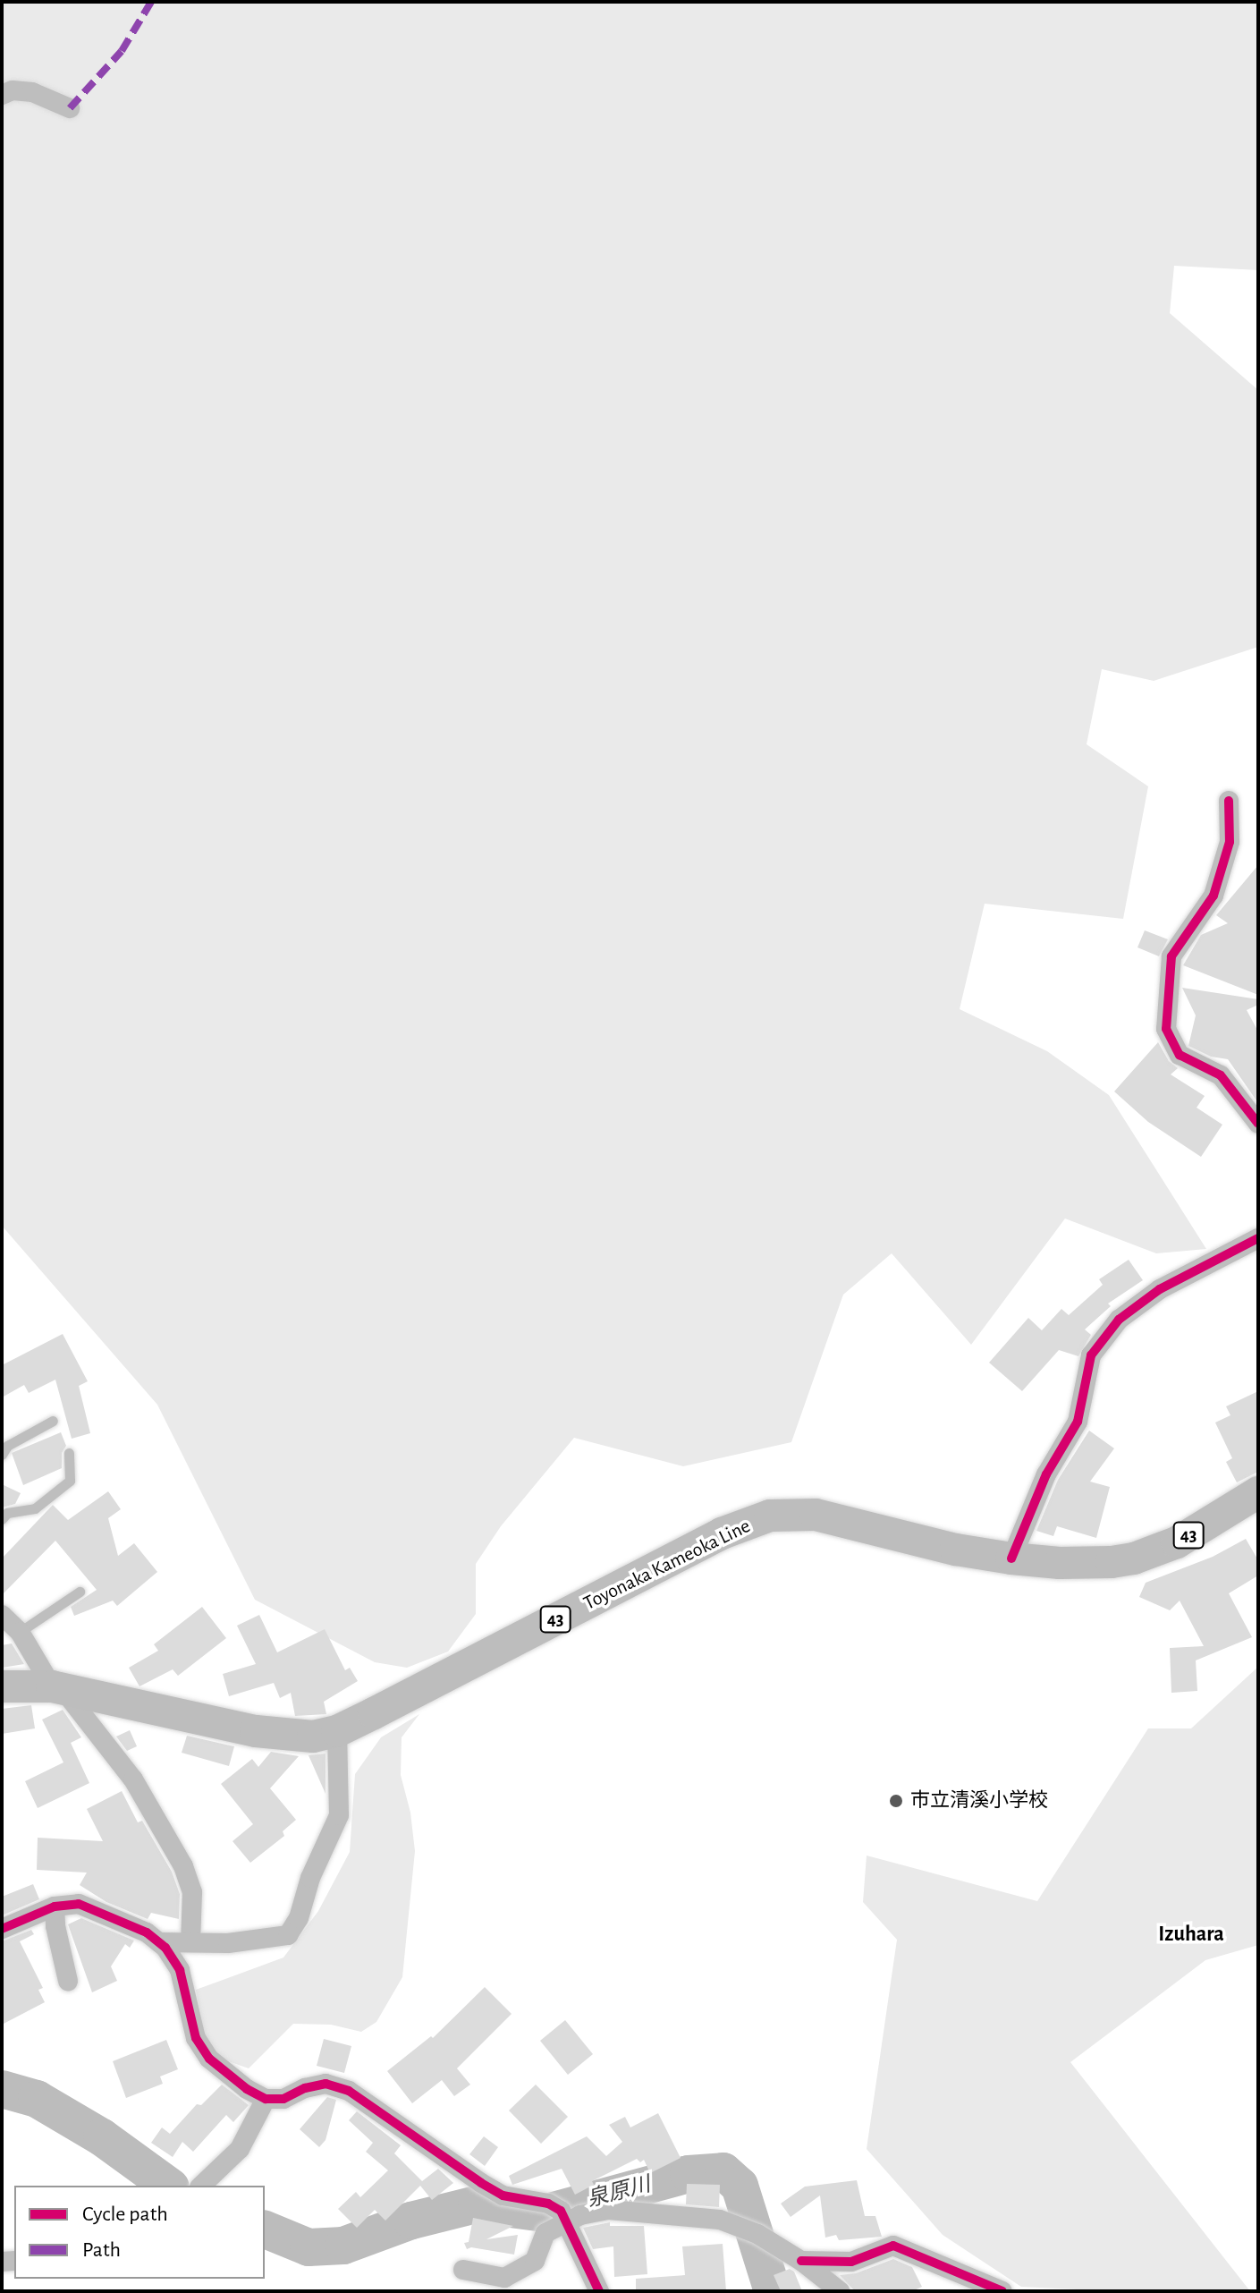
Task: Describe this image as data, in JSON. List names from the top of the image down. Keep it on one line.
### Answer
{"streets":{"main road":["43","Toyonaka Kameoka Line"]},"districts":["Izuhara"],"water":["泉原川"],"places":["市立清溪小学校"],"legend":["Cycle path","Path"]}
